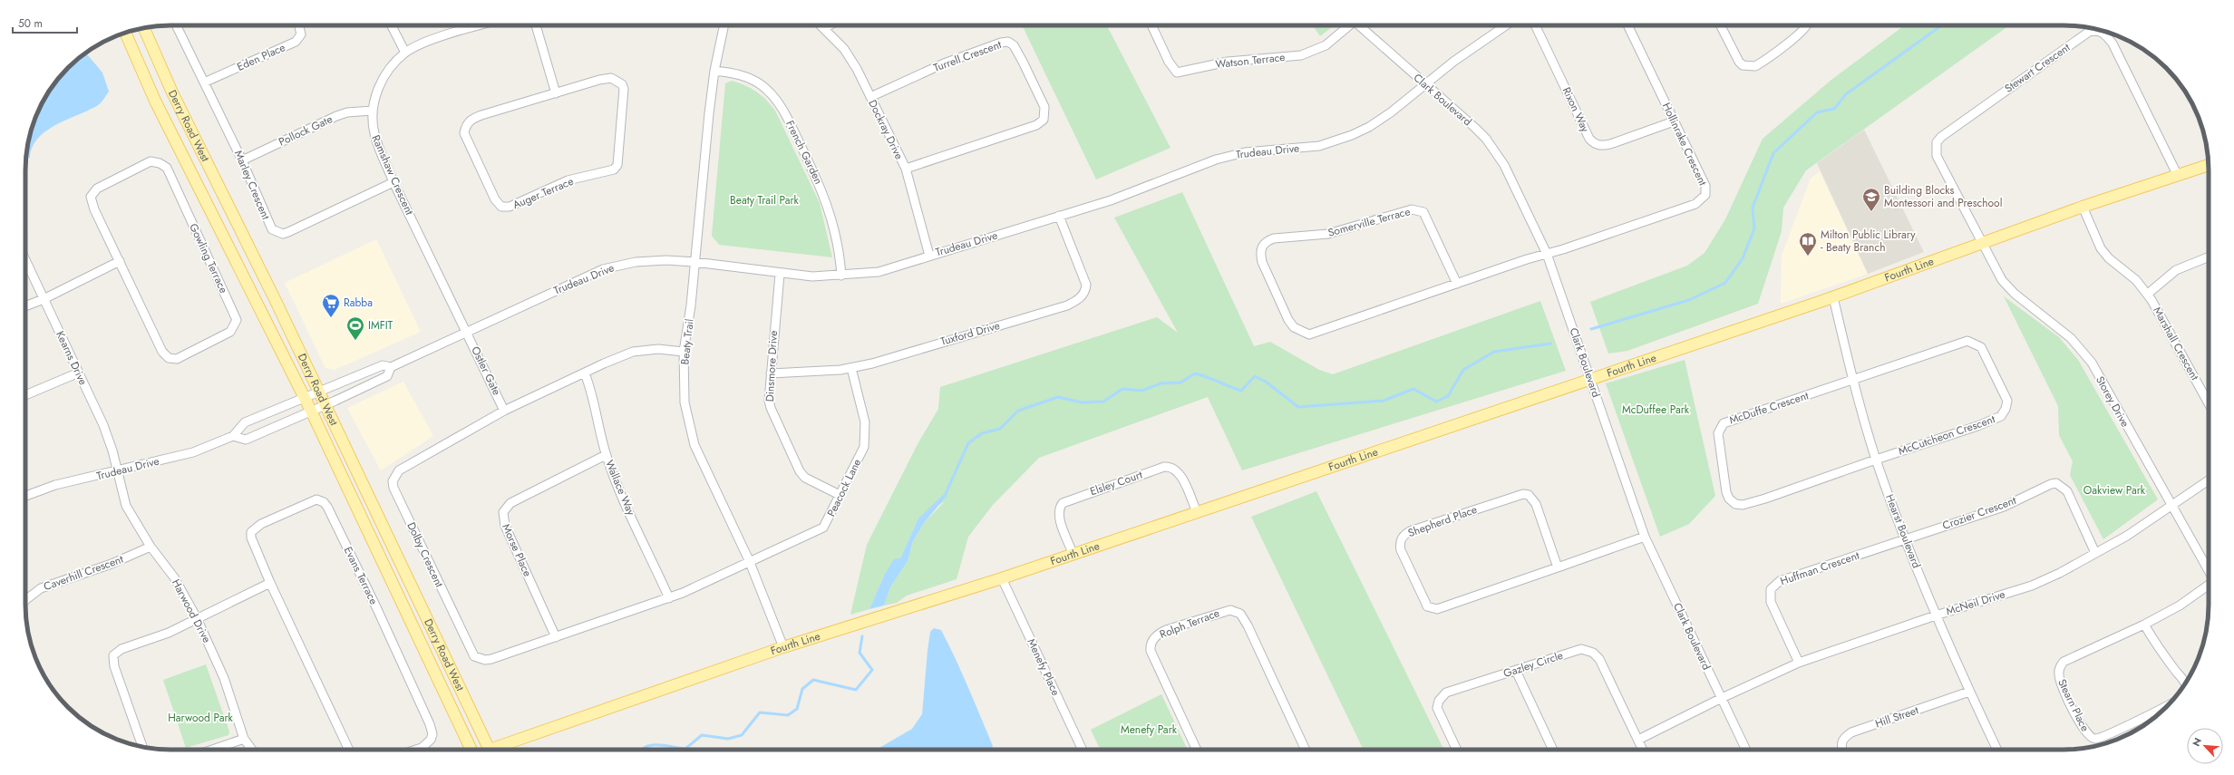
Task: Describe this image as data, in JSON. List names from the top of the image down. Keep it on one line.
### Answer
{"streets":{"main road":["Derry Road West","Fourth Line"],"street":["Turrell Crescent","Eden Place","Watson Terrace","Stewart Crescent","Clark Boulevard","Rixon Way","Dockray Drive","Pollock Gate","Hollinrake Crescent","Trudeau Drive","French Garden","Ramshaw Crescent","Marley Crescent","Auger Terrace","Somerville Terrace","Gowling Terrace","Tuxford Drive","Beaty Trail","Marshall Crescent","Kearns Drive","Dinsmore Drive","Ostler Gate","Storey Drive","McDuffe Crescent","McCutcheon Crescent","Elsley Court","Wallace Way","Peacock Lane","Crozier Crescent","Shepherd Place","Hearst Boulevard","Morse Place","Dolby Crescent","Huffman Crescent","Caverhill Crescent","Evans Terrace","McNeil Drive","Harwood Drive","Rolph Terrace","Gazley Circle","Menefy Place","Stearn Place","Hill Street"]},"crossings":[["Turrell Crescent","Dockray Drive"],["Eden Place","Marley Crescent"],["Stewart Crescent","Fourth Line"],["Stewart Crescent","Storey Drive"],["Clark Boulevard","Hollinrake Crescent"],["Clark Boulevard","Trudeau Drive"],["Clark Boulevard","Somerville Terrace"],["Clark Boulevard","Fourth Line"],["Clark Boulevard","Shepherd Place"],["Clark Boulevard","McNeil Drive"],["Rixon Way","Hollinrake Crescent"],["Derry Road West","Trudeau Drive"],["Dockray Drive","Trudeau Drive"],["Pollock Gate","Ramshaw Crescent"],["Pollock Gate","Marley Crescent"],["Hollinrake Crescent","Somerville Terrace"],["Trudeau Drive","French Garden"],["Trudeau Drive","Ramshaw Crescent"],["Trudeau Drive","Tuxford Drive"],["Trudeau Drive","Beaty Trail"],["Trudeau Drive","Kearns Drive"],["Trudeau Drive","Dinsmore Drive"],["Trudeau Drive","Ostler Gate"],["Trudeau Drive","Harwood Drive"],["French Garden","Beaty Trail"],["Ramshaw Crescent","Marley Crescent"],["Ramshaw Crescent","Ostler Gate"],["Fourth Line","Beaty Trail"],["Fourth Line","Marshall Crescent"],["Fourth Line","Storey Drive"],["Fourth Line","Elsley Court"],["Fourth Line","Hearst Boulevard"],["Fourth Line","Menefy Place"],["Tuxford Drive","Dinsmore Drive"],["Tuxford Drive","Peacock Lane"],["Beaty Trail","Peacock Lane"],["Beaty Trail","Dolby Crescent"],["Kearns Drive","Harwood Drive"],["Dinsmore Drive","Peacock Lane"],["Ostler Gate","Dolby Crescent"],["Storey Drive","McNeil Drive"],["McDuffe Crescent","McCutcheon Crescent"],["McDuffe Crescent","Hearst Boulevard"],["McCutcheon Crescent","Hearst Boulevard"],["Wallace Way","Morse Place"],["Wallace Way","Dolby Crescent"],["Peacock Lane","Dolby Crescent"],["Crozier Crescent","Hearst Boulevard"],["Crozier Crescent","Huffman Crescent"],["Crozier Crescent","McNeil Drive"],["Hearst Boulevard","Huffman Crescent"],["Hearst Boulevard","McNeil Drive"],["Hearst Boulevard","Hill Street"],["Morse Place","Dolby Crescent"],["Huffman Crescent","McNeil Drive"],["Caverhill Crescent","Harwood Drive"]],"parks":["Beaty Trail Park","McDuffee Park","Oakview Park","Harwood Park","Menefy Park"],"places":{"school or university":["Building Blocks Montessori and Preschool"],"library":["Milton Public Library - Beaty Branch"],"supermarket":["Rabba"],"sports":["IMFIT"]},"scale_bar":"50 m","north":"top left"}
